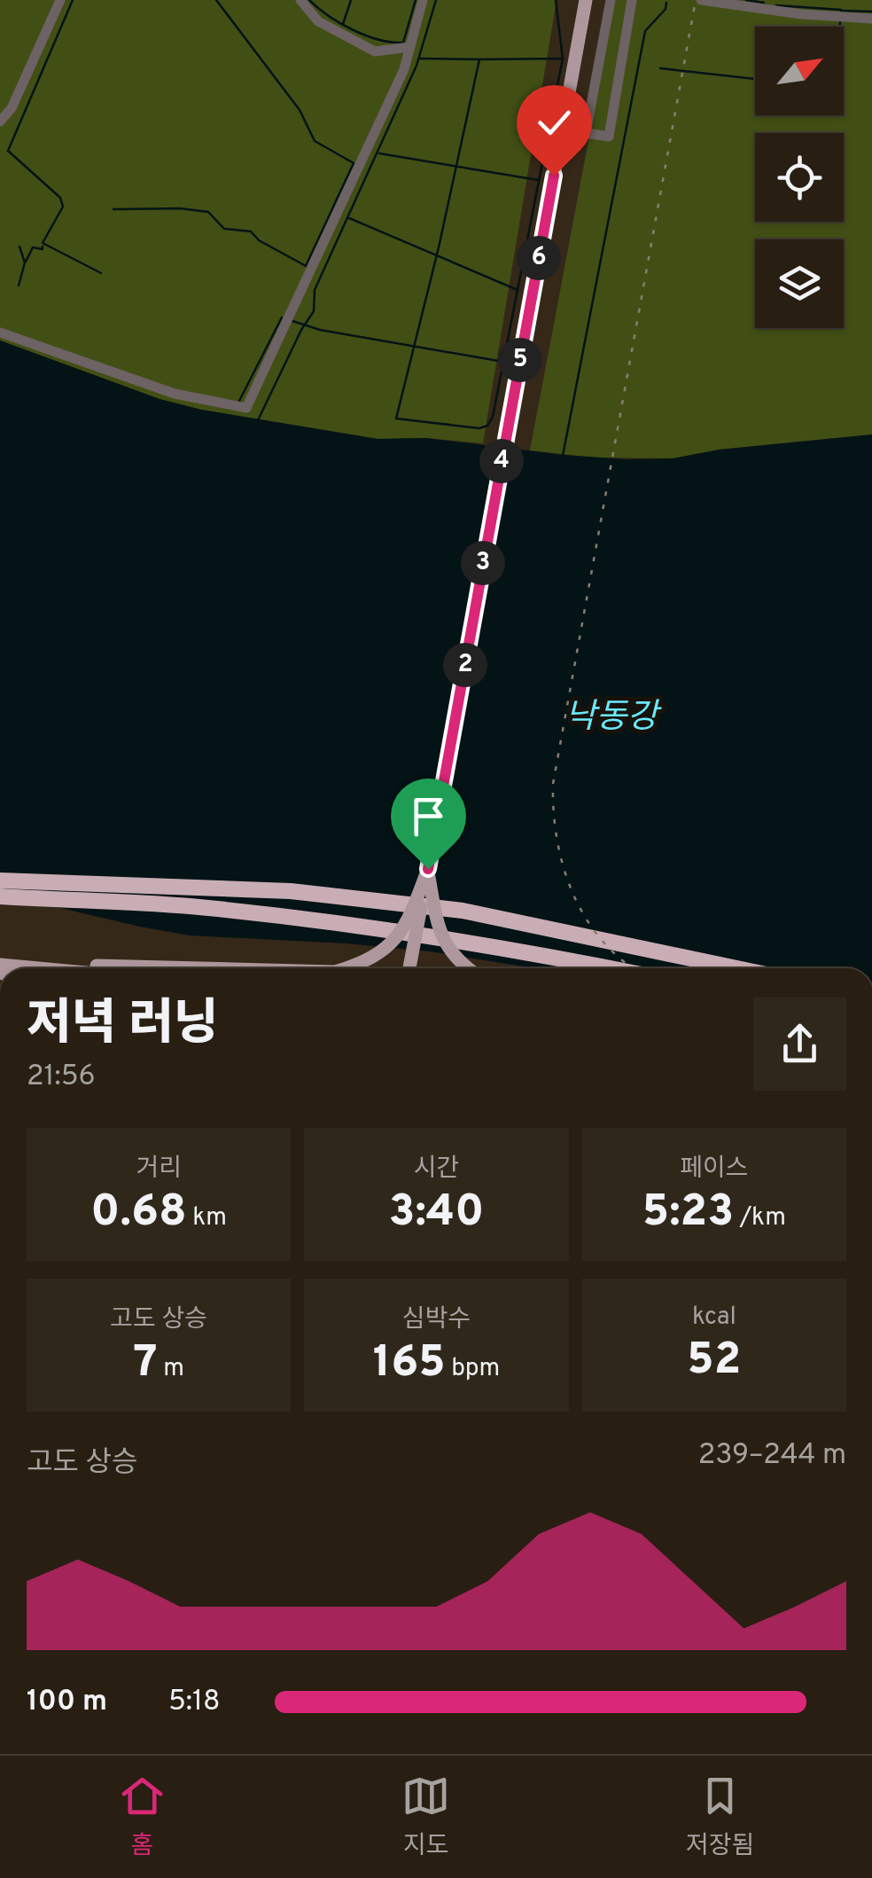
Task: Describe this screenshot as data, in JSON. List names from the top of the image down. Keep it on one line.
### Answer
{"water":["낙동강"],"north":"top right","page":{"pins":["6","5","4","3","2"],"heading":["저녁 러닝","21:56"],"stats":[["거리","0.68 km"],["시간","3:40"],["페이스","5:23 /km"],["고도 상승","7 m"],["심박수","165 bpm"],["kcal","52"]],"chart":["고도 상승","239–244 m"],"list":[{"name":"100 m","note":"5:18"}],"tabs":["홈","지도","저장됨"]}}
